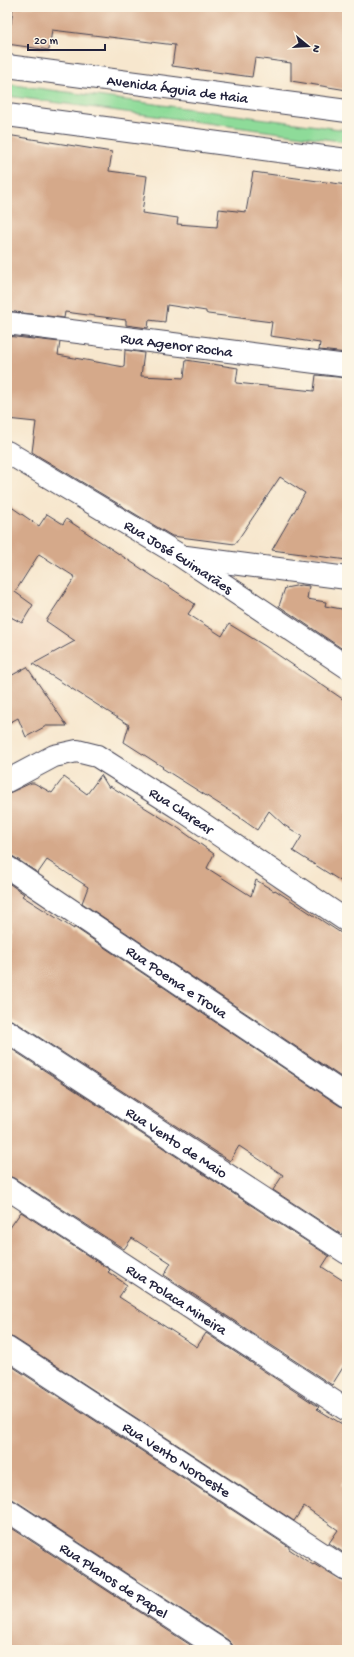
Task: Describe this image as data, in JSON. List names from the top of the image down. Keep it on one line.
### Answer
{"streets":{"street":["Avenida Águia de Haia","Rua Agenor Rocha","Rua José Guimarães","Rua Clarear","Rua Poema e Trova","Rua Vento de Maio","Rua Polaca Mineira","Rua Vento Noroeste","Rua Planos de Papel"]},"scale_bar":"20 m","north":"right"}
